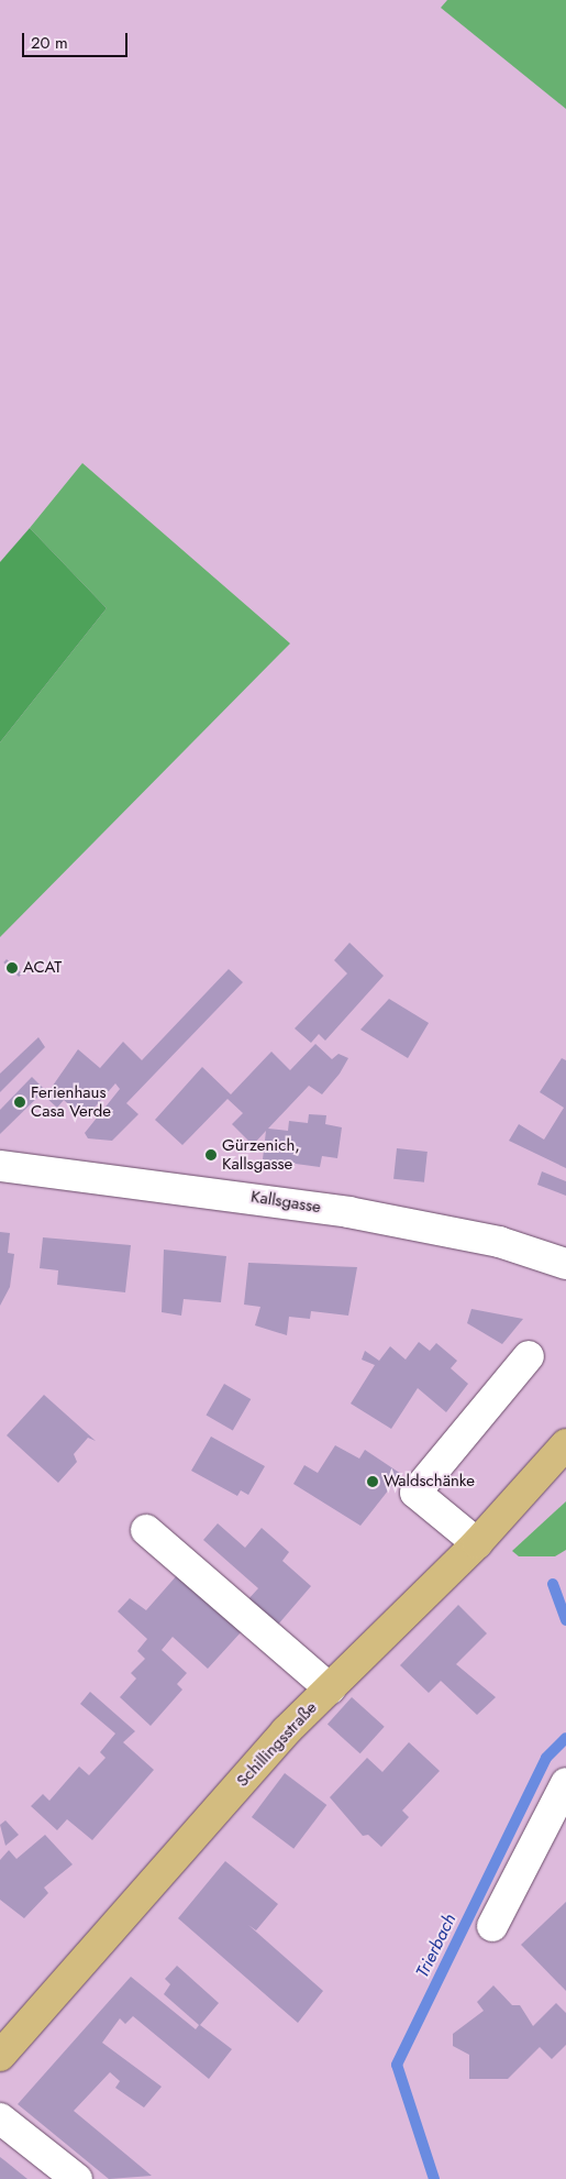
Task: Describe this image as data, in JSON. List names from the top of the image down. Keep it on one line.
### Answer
{"streets":{"main road":["Schillingsstraße"],"street":["Kallsgasse"]},"water":["Trierbach"],"places":["ACAT","Ferienhaus Casa Verde","Gürzenich, Kallsgasse","Waldschänke"],"scale_bar":"20 m"}
